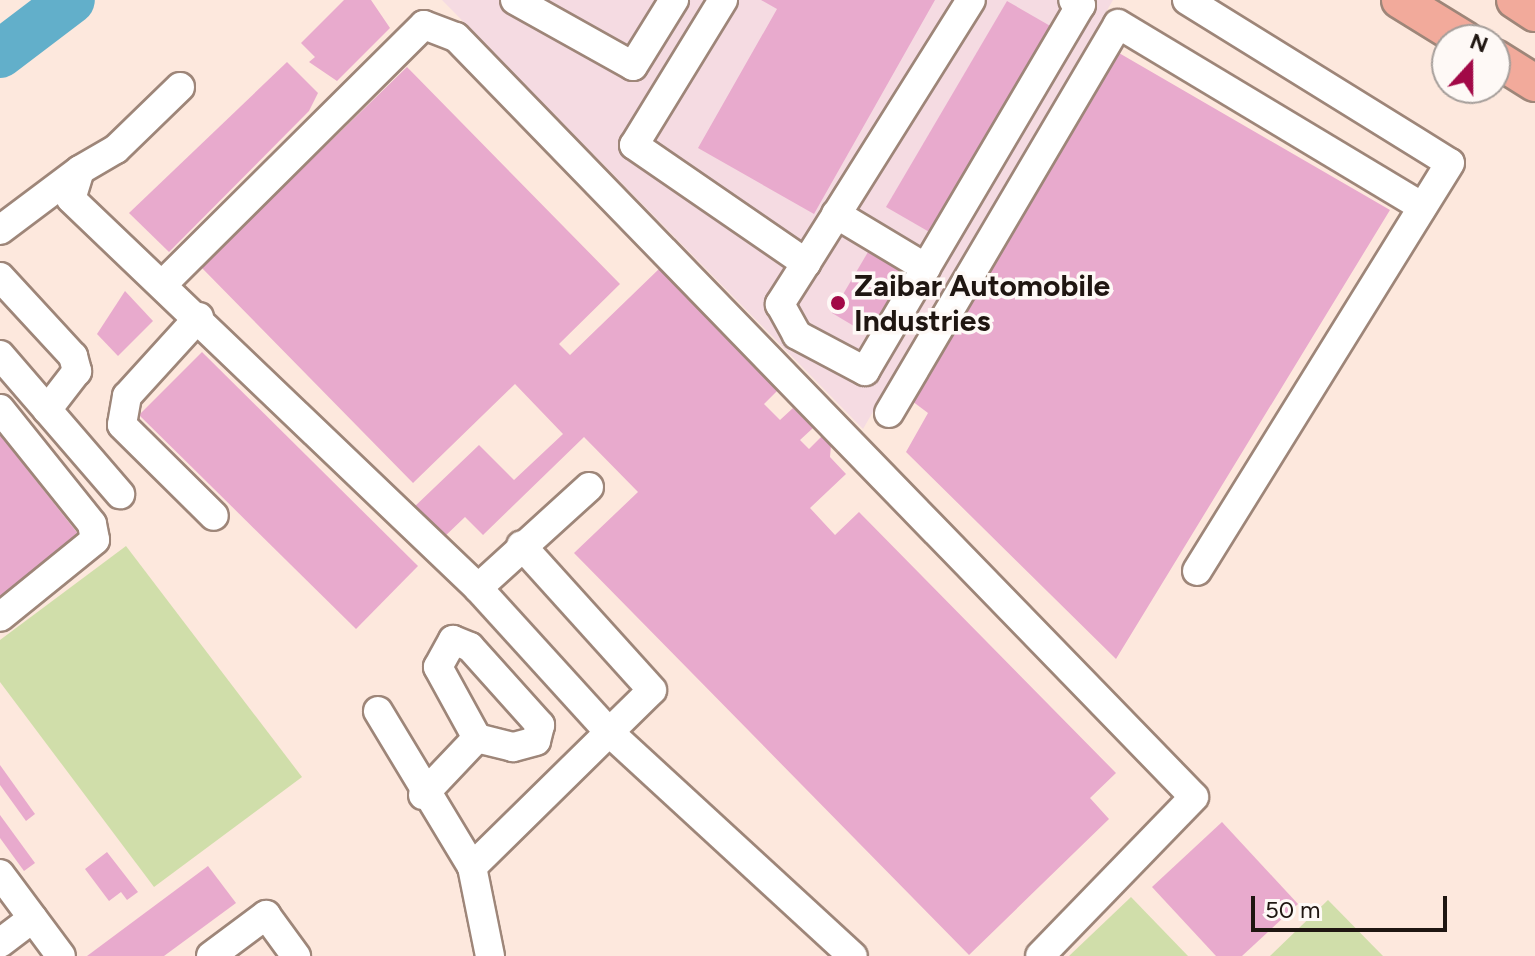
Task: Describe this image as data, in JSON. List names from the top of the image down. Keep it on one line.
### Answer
{"places":["Zaibar Automobile Industries"],"scale_bar":"50 m","north":"top"}
